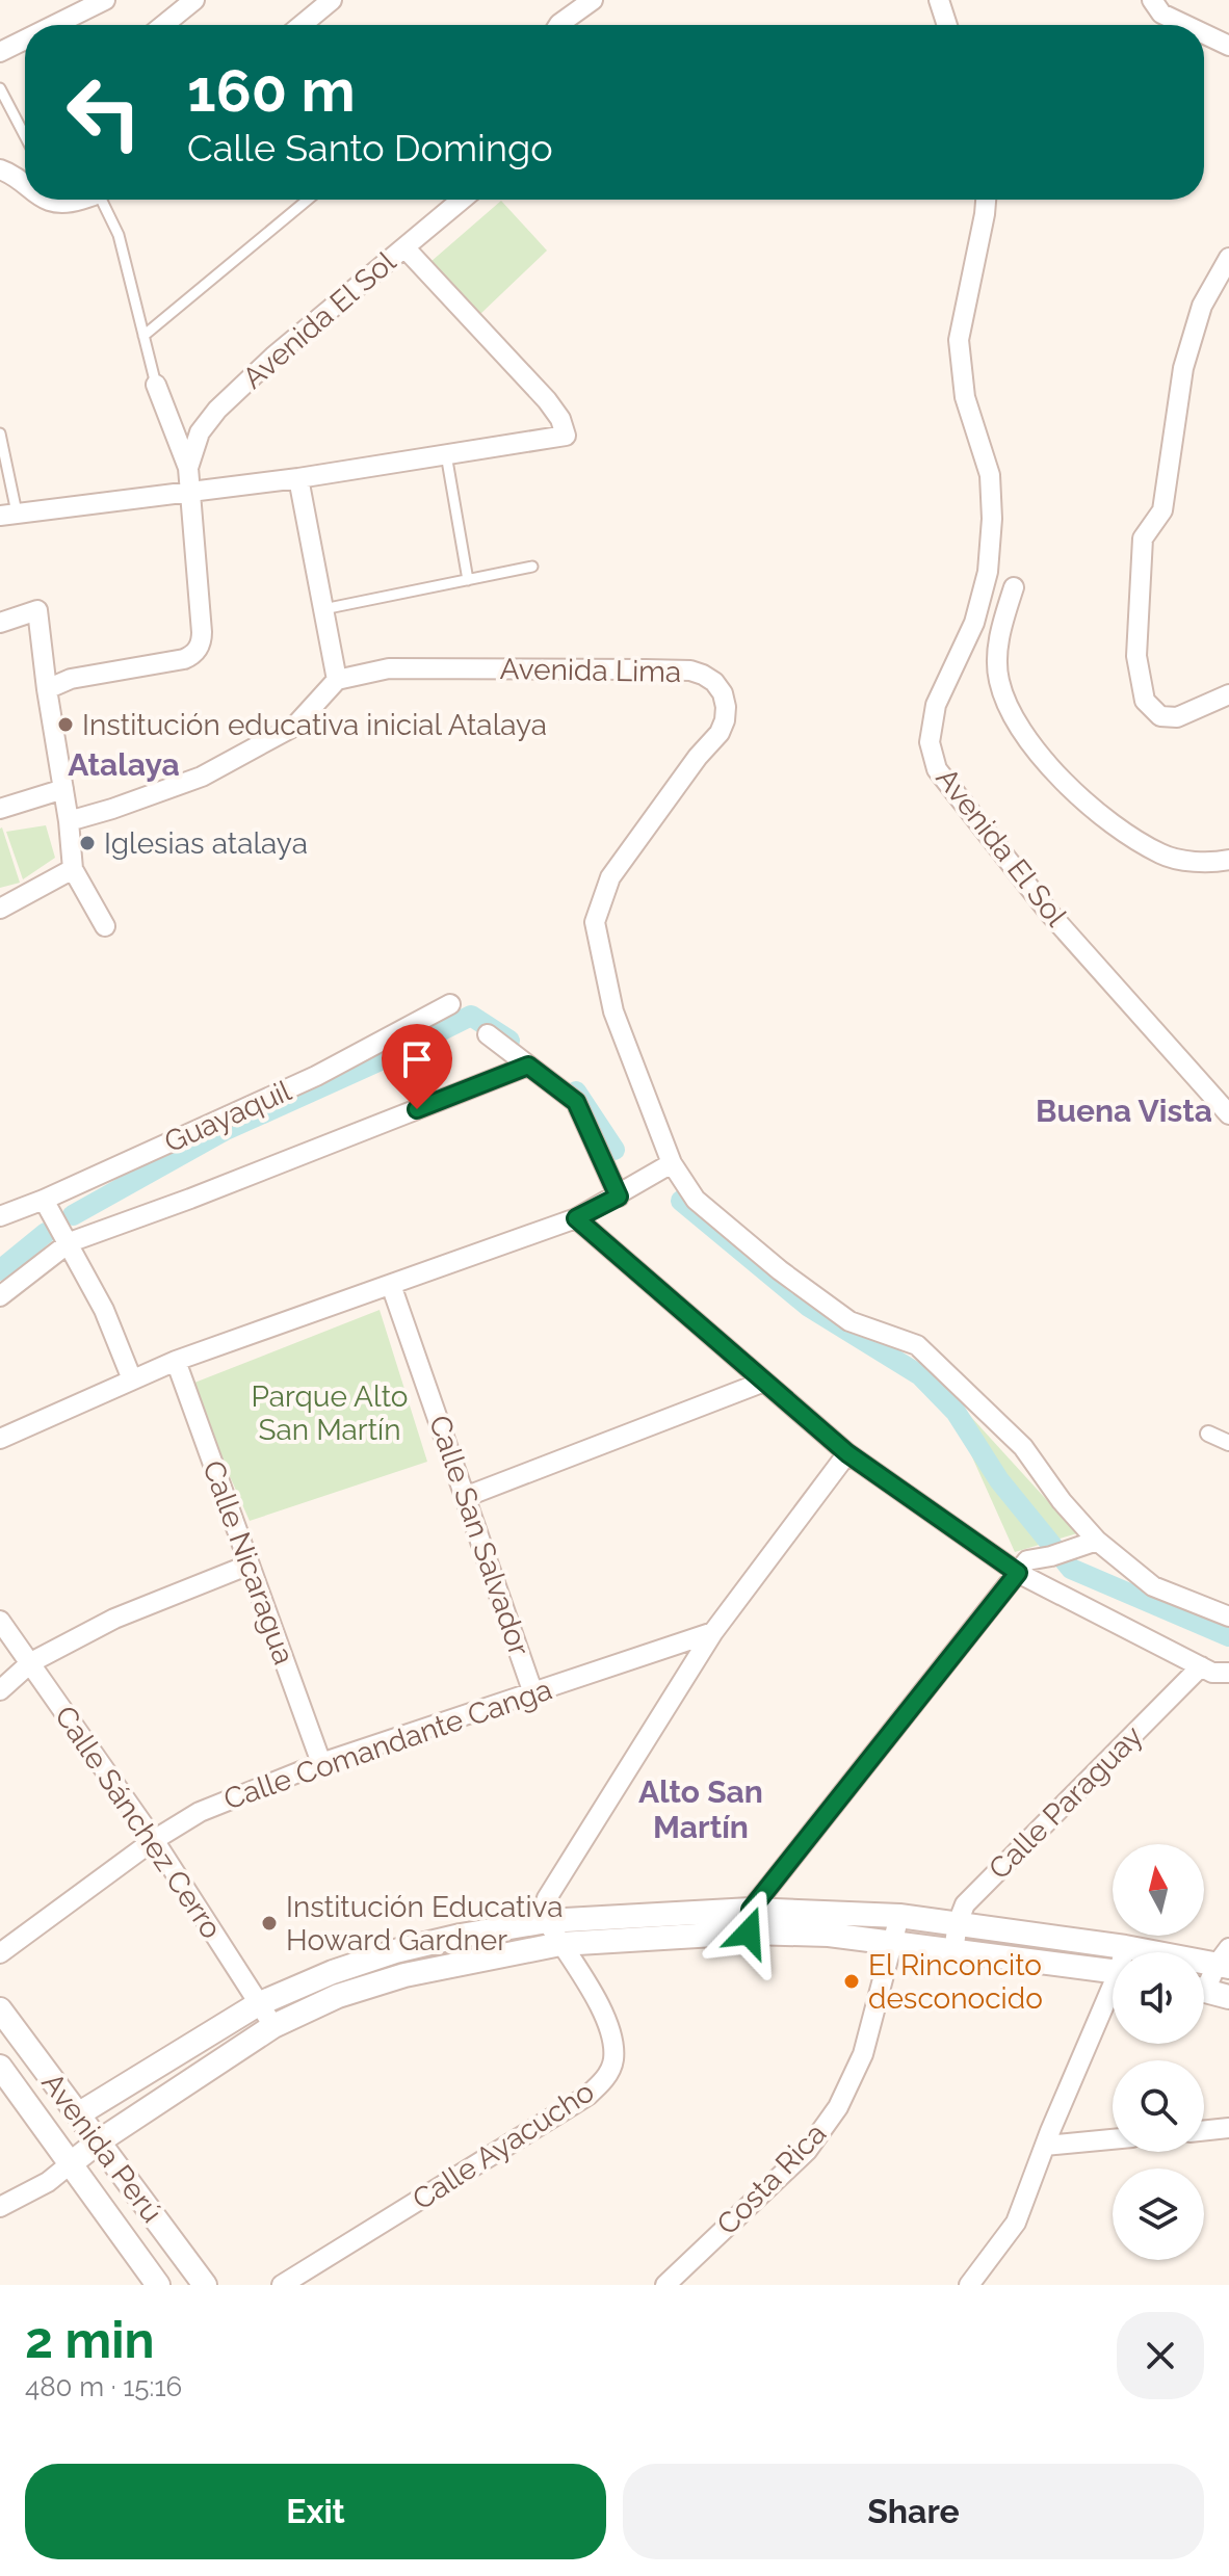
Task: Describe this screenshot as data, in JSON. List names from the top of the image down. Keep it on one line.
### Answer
{"streets":{"street":["Avenida El Sol","Avenida Lima","Guayaquil","Calle San Salvador","Calle Nicaragua","Calle Comandante Canga","Calle Paraguay","Calle Sánchez Cerro","Calle Ayacucho","Avenida Perú","Costa Rica"]},"crossings":[["Calle San Salvador","Calle Comandante Canga"],["Calle Nicaragua","Calle Comandante Canga"],["Calle Comandante Canga","Calle Sánchez Cerro"]],"districts":["Atalaya","Buena Vista","Alto San Martín"],"parks":["Parque Alto San Martín"],"places":["Institución educativa inicial Atalaya","Iglesias atalaya","Institución Educativa Howard Gardner","El Rinconcito desconocido"],"north":"top","page":{"turn":["160 m","Calle Santo Domingo"],"heading":["2 min","480 m · 15:16"],"buttons":["Exit","Share"]}}
